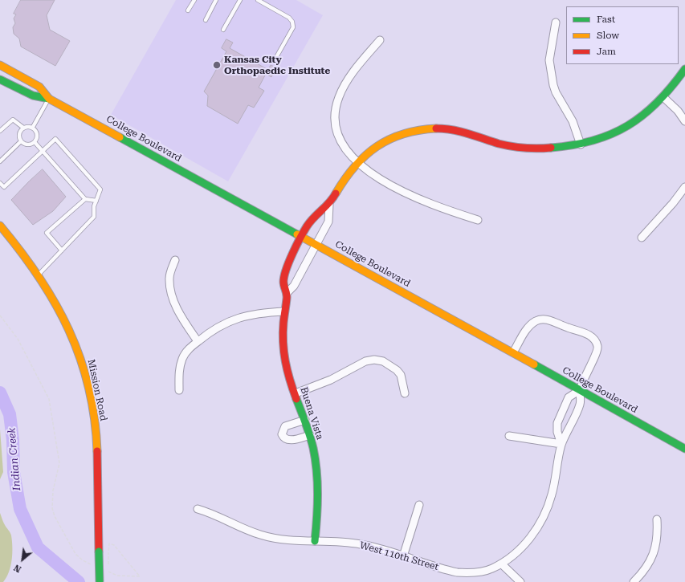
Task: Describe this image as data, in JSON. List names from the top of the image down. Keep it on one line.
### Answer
{"streets":{"main road":["College Boulevard","Mission Road","Buena Vista"],"street":["West 110th Street"]},"crossings":[["College Boulevard","Buena Vista"],["Buena Vista","West 110th Street"]],"water":["Indian Creek"],"places":["Kansas City Orthopaedic Institute"],"legend":["Fast","Slow","Jam"],"north":"bottom left"}
